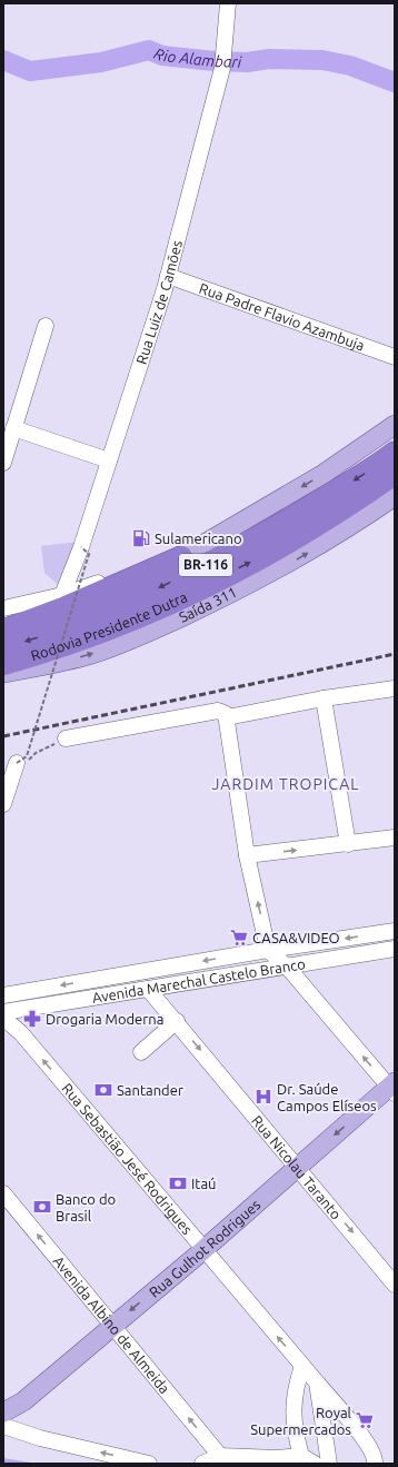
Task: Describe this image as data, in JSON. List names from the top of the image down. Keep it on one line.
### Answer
{"streets":{"highway":["BR-116","Rodovia Presidente Dutra"],"main road":["Saída 311","Rua Gulhot Rodrigues"],"street":["Rua Luiz de Camões","Rua Padre Flavio Azambuja","Avenida Marechal Castelo Branco","Rua Sebastião Jesé Rodrigues","Rua Nicolau Taranto","Avenida Albino de Almeida"]},"crossings":[["Rua Luiz de Camões","Rua Padre Flavio Azambuja"],["Avenida Marechal Castelo Branco","Rua Nicolau Taranto"],["Rua Sebastião Jesé Rodrigues","Rua Gulhot Rodrigues"],["Rua Nicolau Taranto","Rua Gulhot Rodrigues"],["Rua Gulhot Rodrigues","Avenida Albino de Almeida"]],"one_way":["Rua Sebastião Jesé Rodrigues","Rua Gulhot Rodrigues","Avenida Albino de Almeida"],"districts":["JARDIM TROPICAL"],"water":["Rio Alambari"],"places":{"fuel station":["Sulamericano"],"supermarket":["CASA&VIDEO","Royal Supermercados"],"pharmacy":["Drogaria Moderna"],"bank":["Santander","Itaú","Banco do Brasil"],"hospital":["Dr. Saúde Campos Elíseos"]}}
